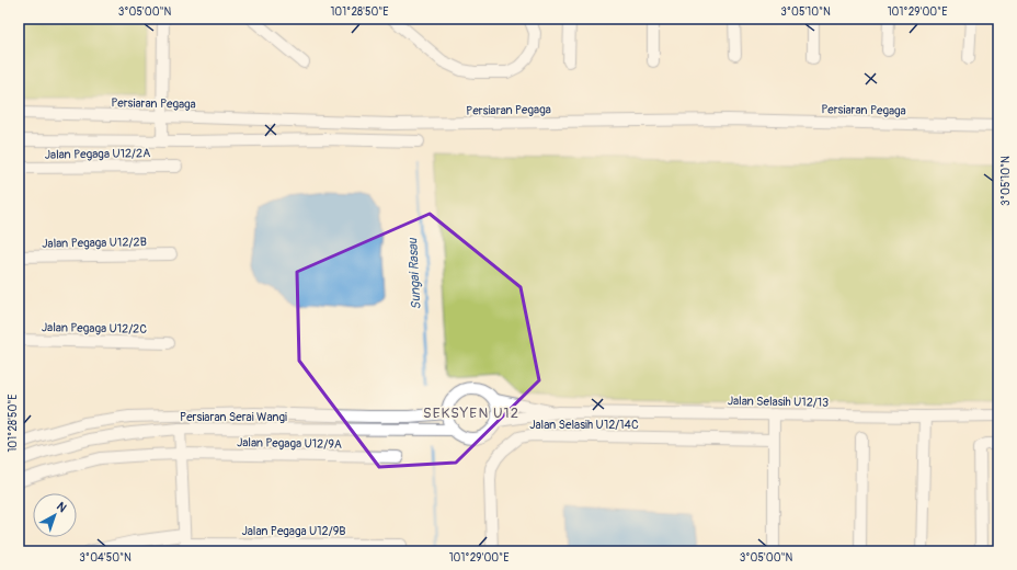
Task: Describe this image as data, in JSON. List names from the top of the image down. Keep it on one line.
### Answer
{"streets":{"street":["Persiaran Pegaga","Jalan Pegaga U12/2A","Jalan Pegaga U12/2B","Jalan Pegaga U12/2C","Jalan Selasih U12/13","Persiaran Serai Wangi","Jalan Selasih U12/14C","Jalan Pegaga U12/9A","Jalan Pegaga U12/9B"]},"crossings":[["Jalan Selasih U12/13","Persiaran Serai Wangi"]],"districts":["SEKSYEN U12"],"water":["Sungai Rasau"],"north":"top right","coordinates":["3°05'00\"N","101°28'50\"E","3°05'10\"N","101°29'00\"E","3°04'50\"N"]}
